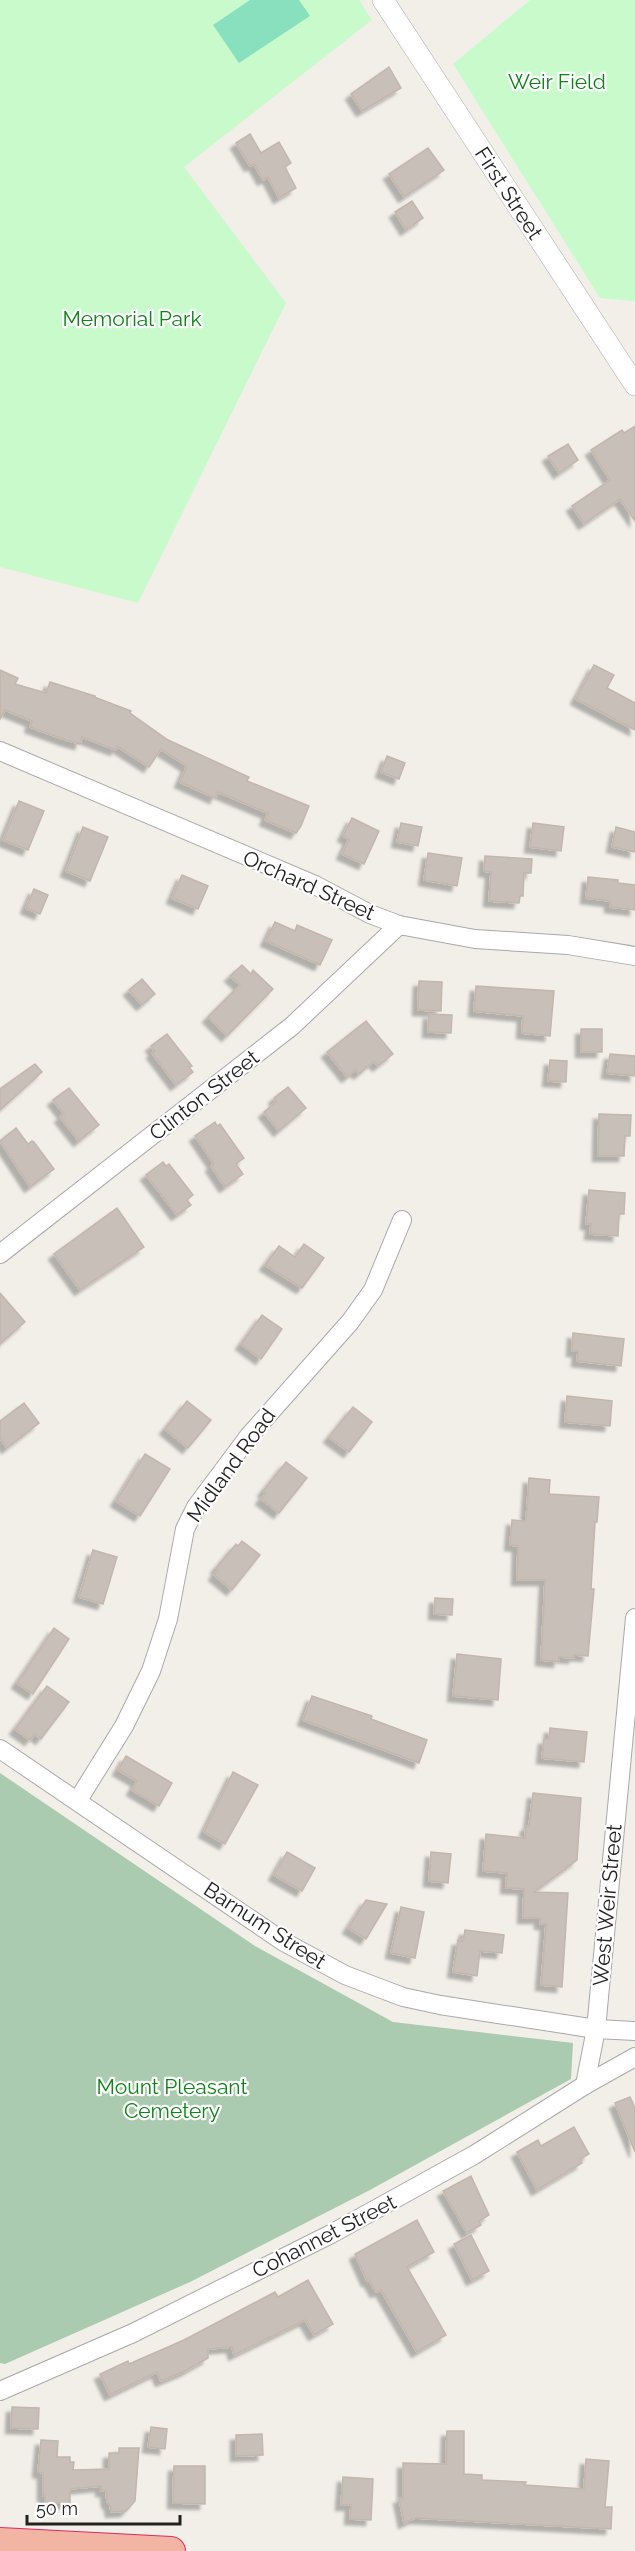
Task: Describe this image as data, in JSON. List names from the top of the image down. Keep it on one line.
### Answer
{"streets":{"street":["First Street","Orchard Street","Clinton Street","Midland Road","West Weir Street","Barnum Street","Cohannet Street"]},"crossings":[["Orchard Street","Clinton Street"],["Midland Road","Barnum Street"],["West Weir Street","Barnum Street"],["West Weir Street","Cohannet Street"]],"parks":["Weir Field","Memorial Park","Mount Pleasant Cemetery"],"scale_bar":"50 m"}
